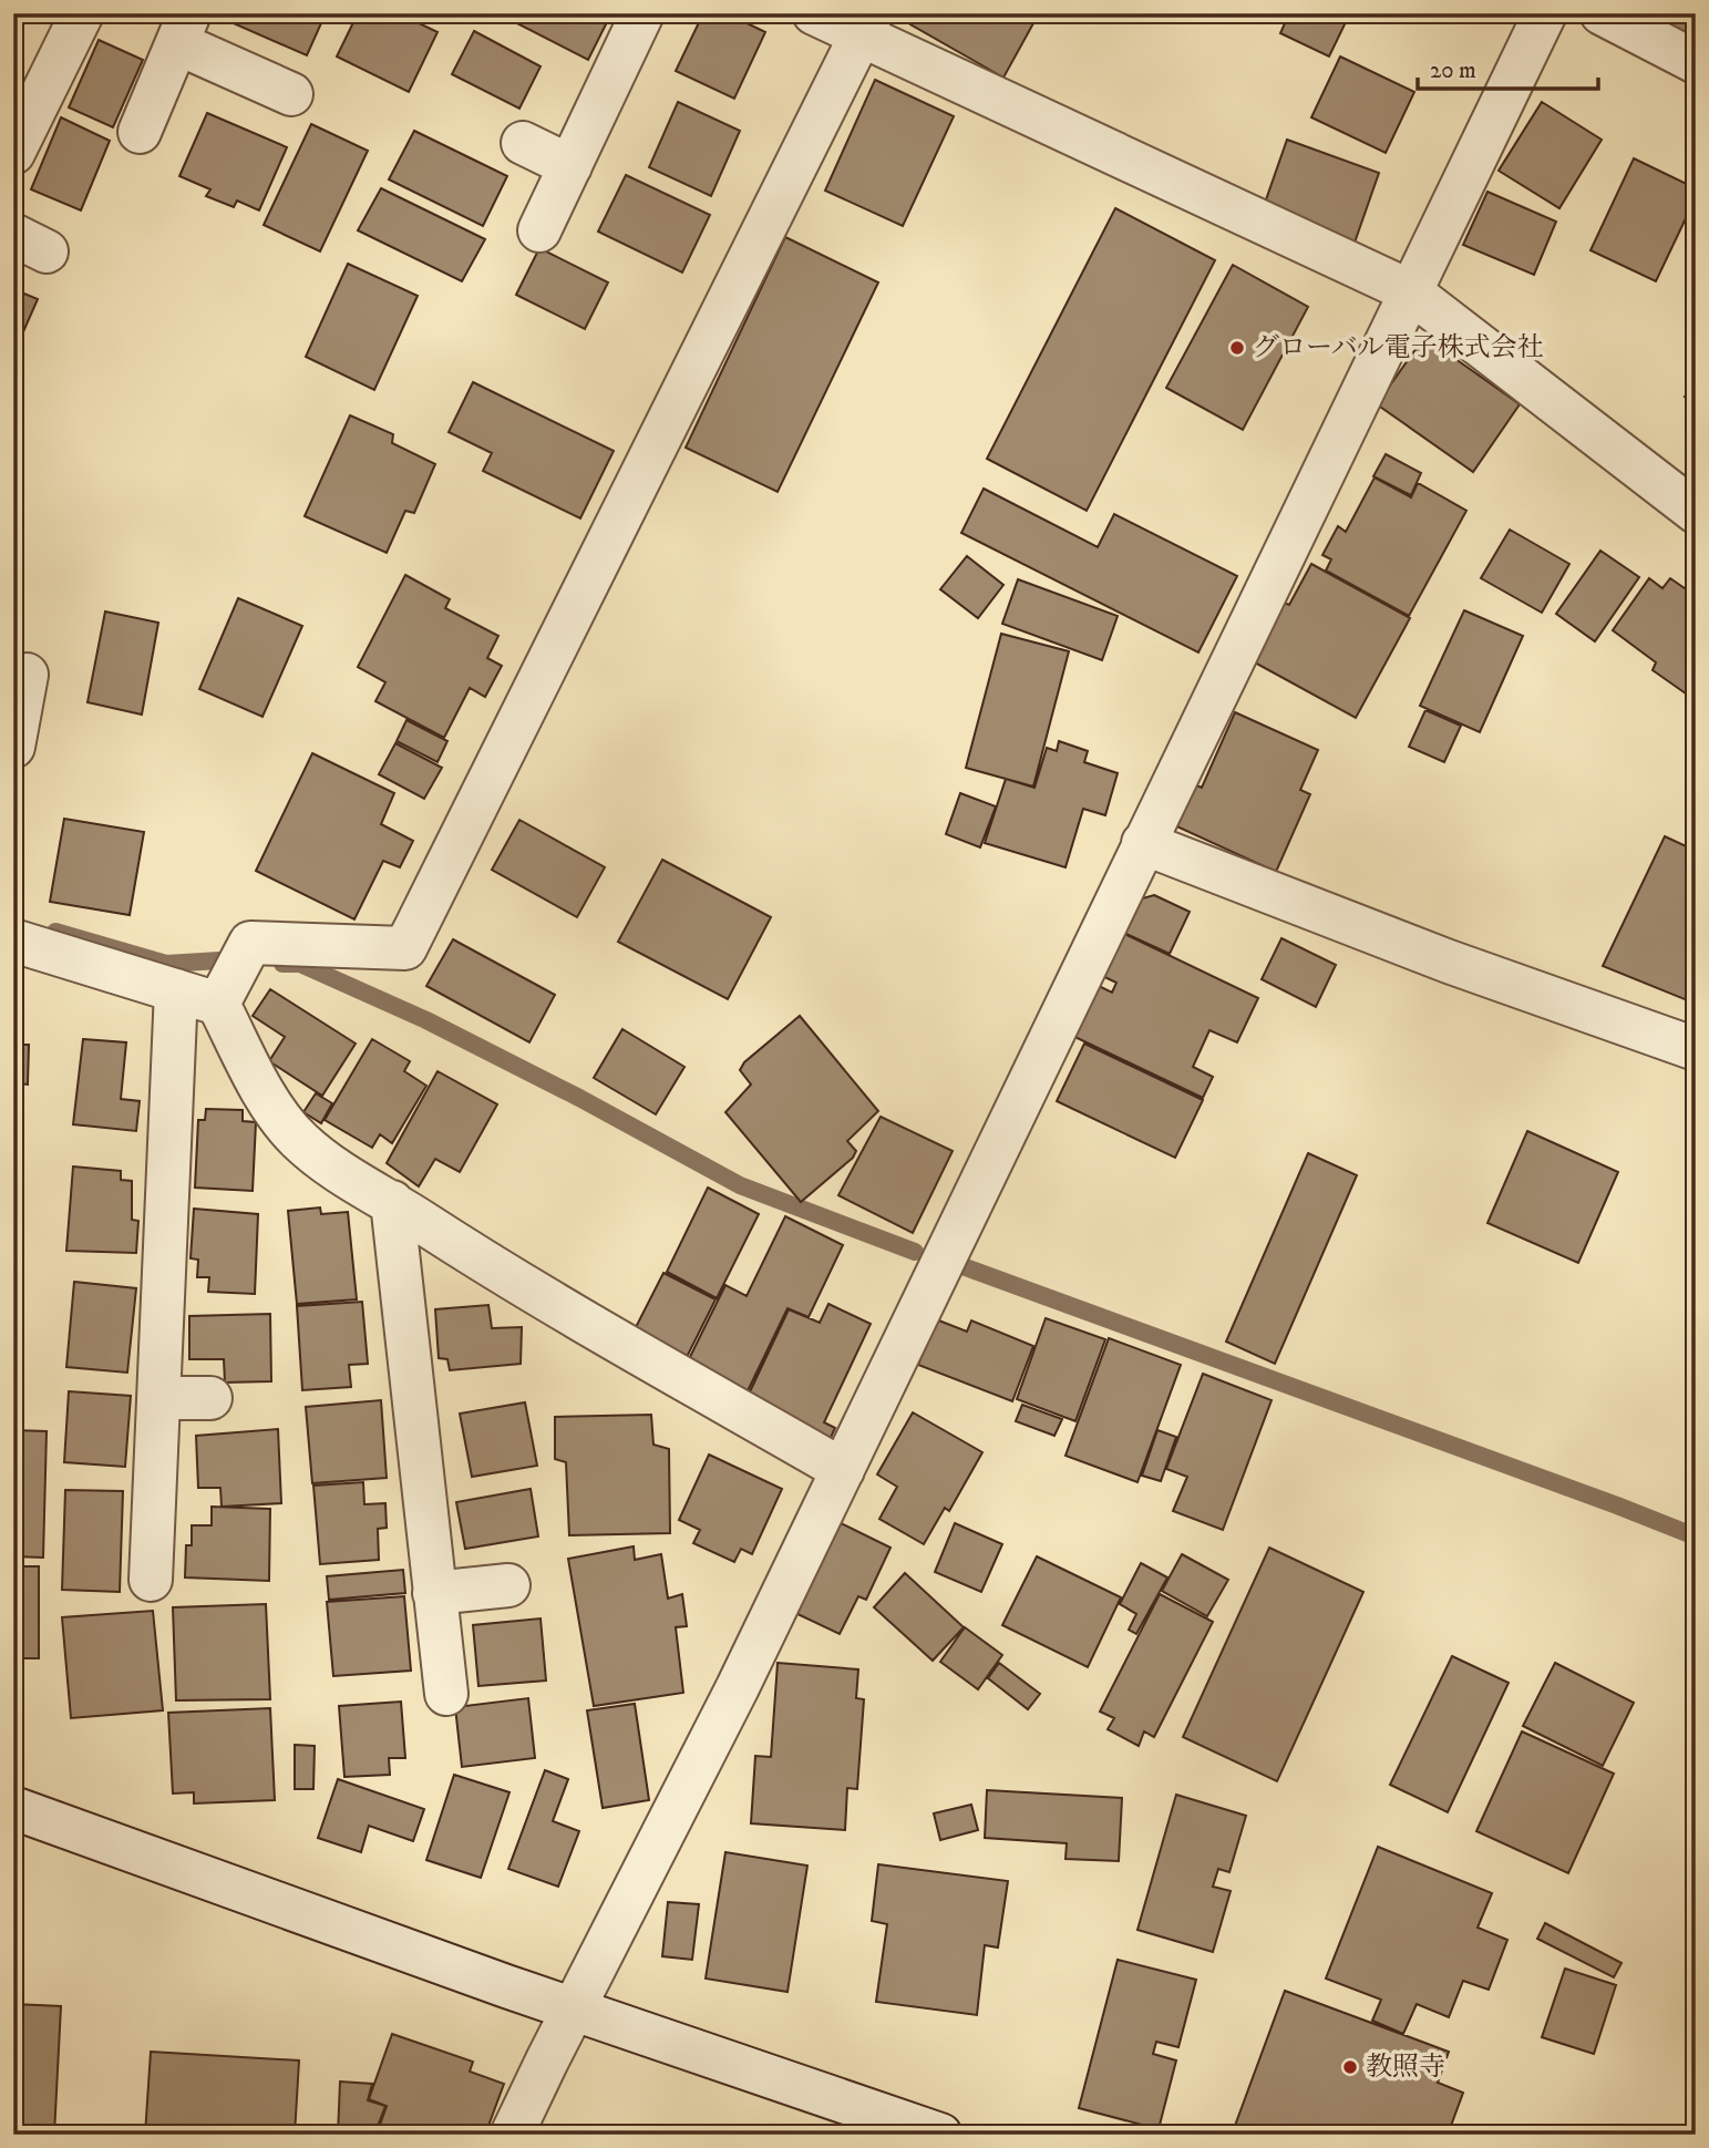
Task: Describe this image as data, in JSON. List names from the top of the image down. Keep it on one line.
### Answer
{"places":["グローバル電子株式会社","教照寺"],"scale_bar":"20 m"}
